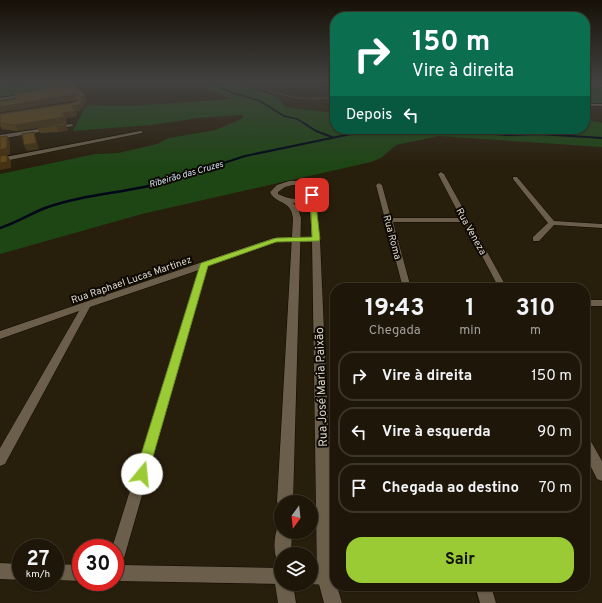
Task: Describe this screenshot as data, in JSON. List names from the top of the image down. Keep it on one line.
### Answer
{"streets":{"street":["Rua Veneza","Rua Roma","Rua Raphael Lucas Martinez","Rua José Maria Paixão"]},"crossings":[["Rua Raphael Lucas Martinez","Rua José Maria Paixão"]],"water":["Ribeirão das Cruzes"],"north":"bottom","page":{"turn":["150 m","Vire à direita"],"then":"Depois","eta":["19:43","Chegada","1","min","310","m"],"list":[{"name":"Vire à direita","value":"150 m"},{"name":"Vire à esquerda","value":"90 m"},{"name":"Chegada ao destino","value":"70 m"}],"buttons":"Sair","speed":"27 km/h","limit":"30"}}
